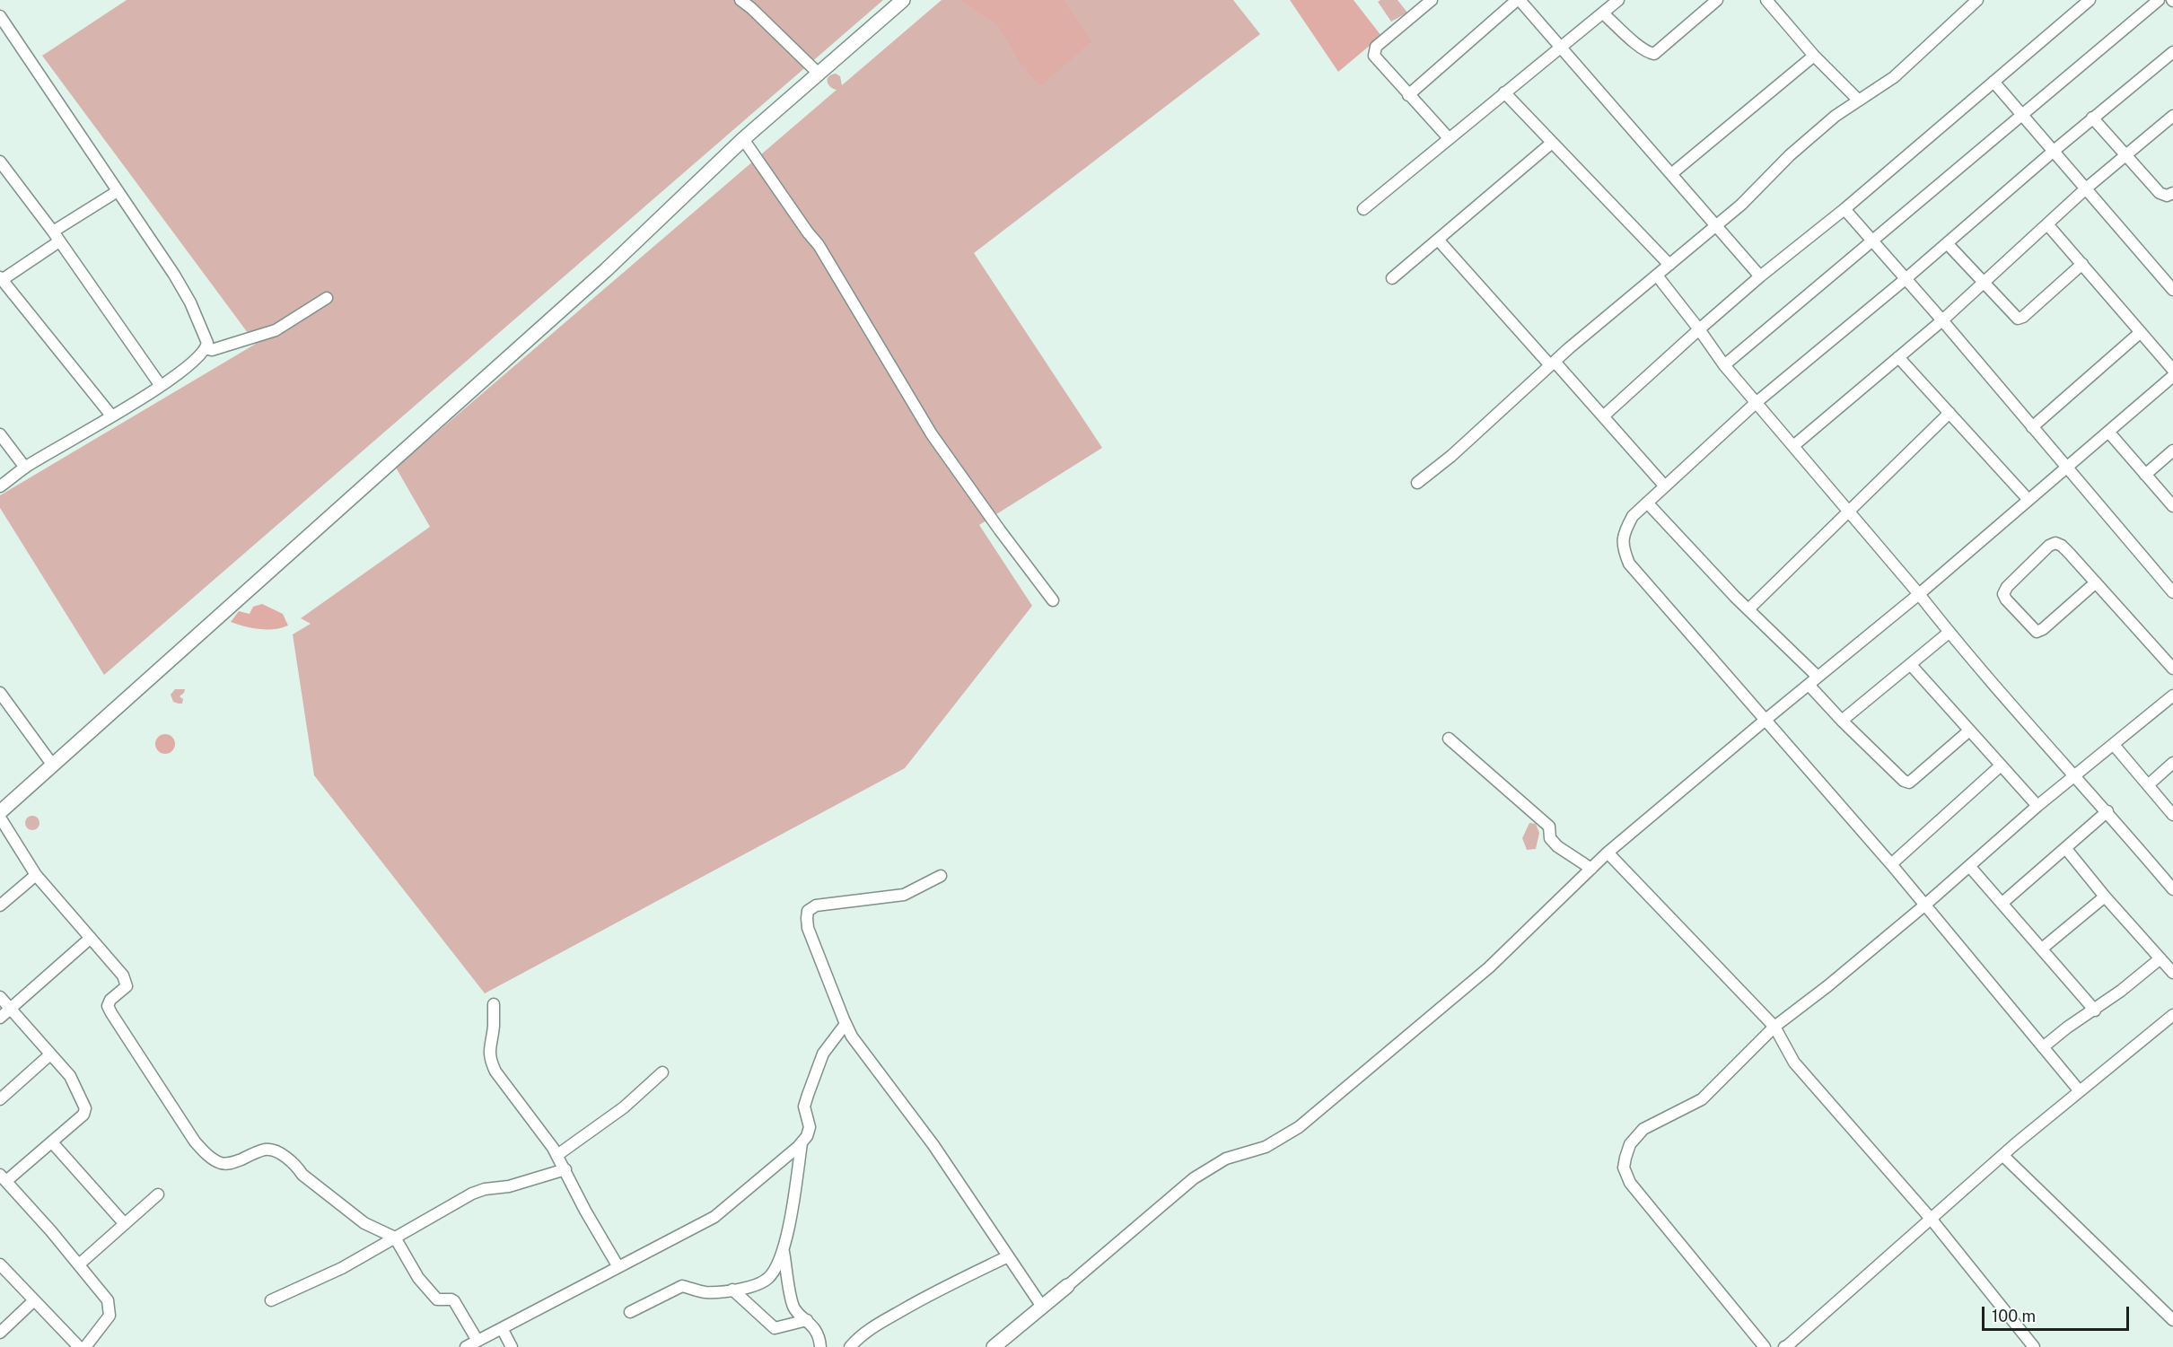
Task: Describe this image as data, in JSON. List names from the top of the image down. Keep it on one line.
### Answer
{"scale_bar":"100 m"}
